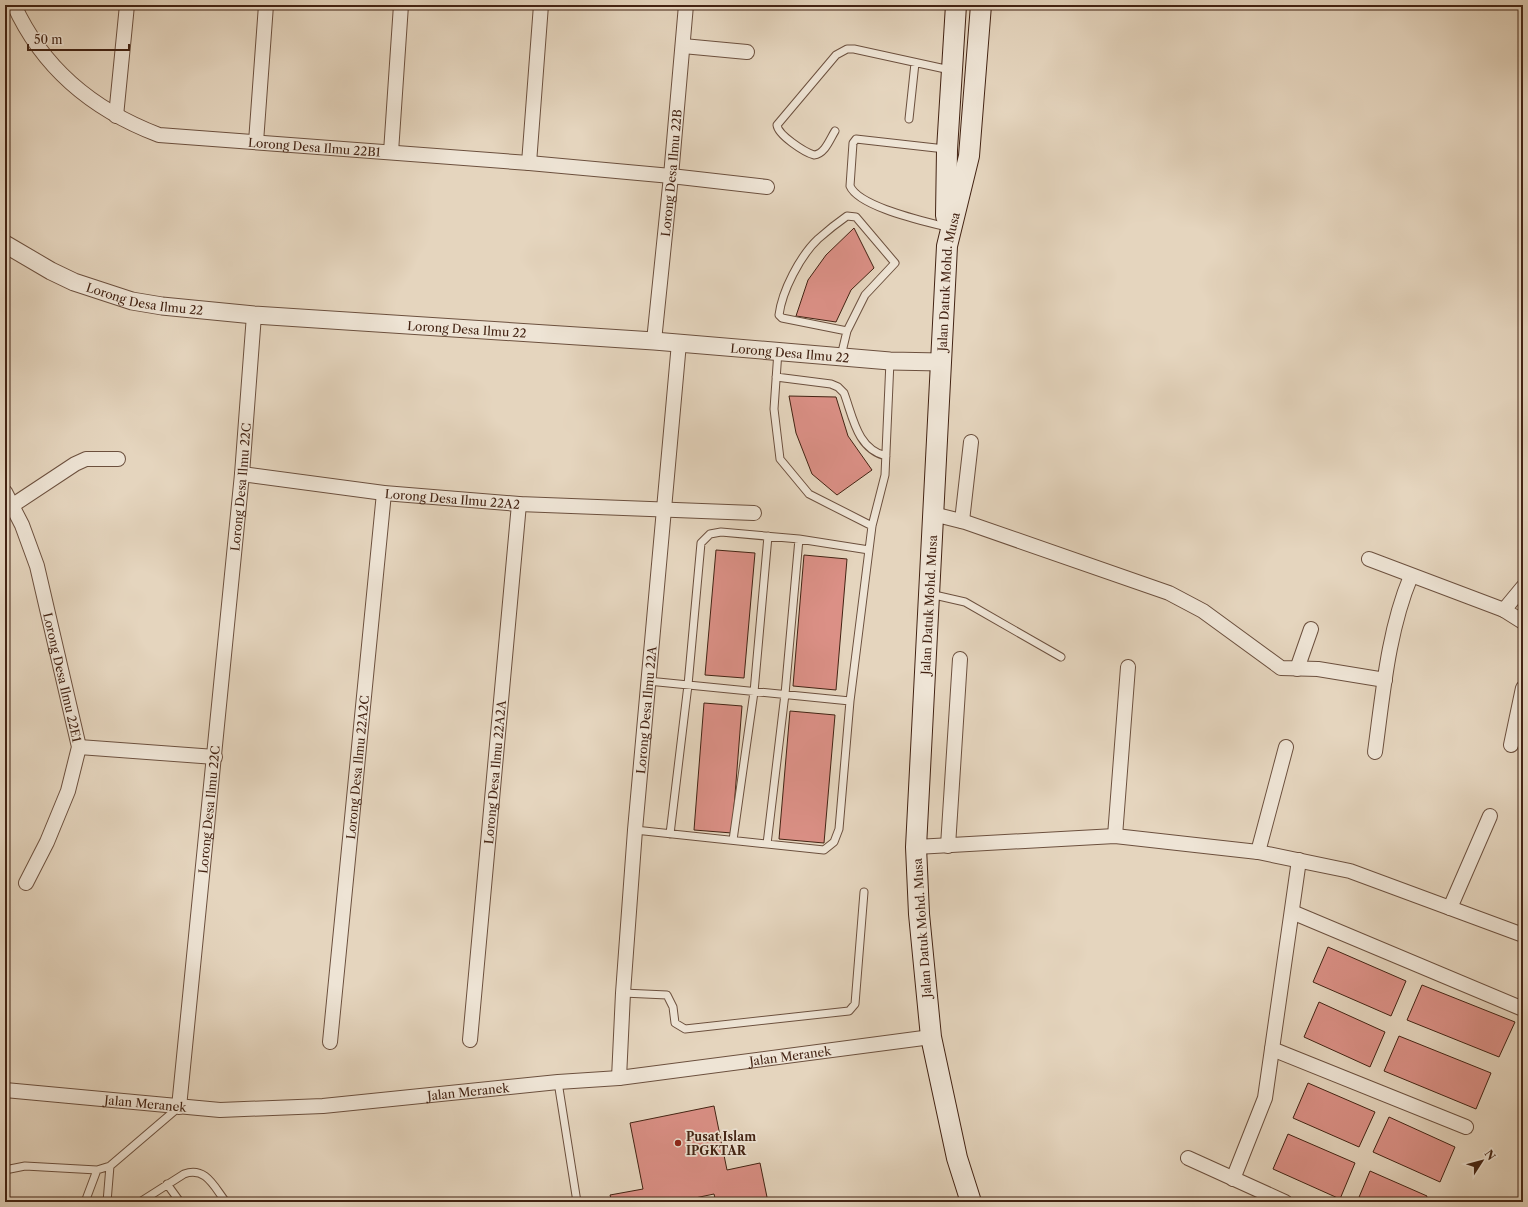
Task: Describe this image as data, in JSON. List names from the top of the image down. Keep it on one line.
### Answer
{"streets":{"main road":["Jalan Datuk Mohd. Musa"],"street":["Lorong Desa Ilmu 22B1","Lorong Desa Ilmu 22B","Lorong Desa Ilmu 22","Lorong Desa Ilmu 22C","Lorong Desa Ilmu 22A2","Lorong Desa Ilmu 22E1","Lorong Desa Ilmu 22A","Lorong Desa Ilmu 22A2C","Lorong Desa Ilmu 22A2A","Jalan Meranek"]},"crossings":[["Lorong Desa Ilmu 22B1","Lorong Desa Ilmu 22B"],["Lorong Desa Ilmu 22B","Lorong Desa Ilmu 22"],["Jalan Datuk Mohd. Musa","Lorong Desa Ilmu 22"],["Jalan Datuk Mohd. Musa","Jalan Meranek"],["Lorong Desa Ilmu 22","Lorong Desa Ilmu 22C"],["Lorong Desa Ilmu 22","Lorong Desa Ilmu 22A"],["Lorong Desa Ilmu 22C","Lorong Desa Ilmu 22A2"],["Lorong Desa Ilmu 22C","Jalan Meranek"],["Lorong Desa Ilmu 22A2","Lorong Desa Ilmu 22A"],["Lorong Desa Ilmu 22A2","Lorong Desa Ilmu 22A2C"],["Lorong Desa Ilmu 22A2","Lorong Desa Ilmu 22A2A"],["Lorong Desa Ilmu 22A","Jalan Meranek"]],"places":["Pusat Islam IPGKTAR"],"scale_bar":"50 m","north":"top right"}
